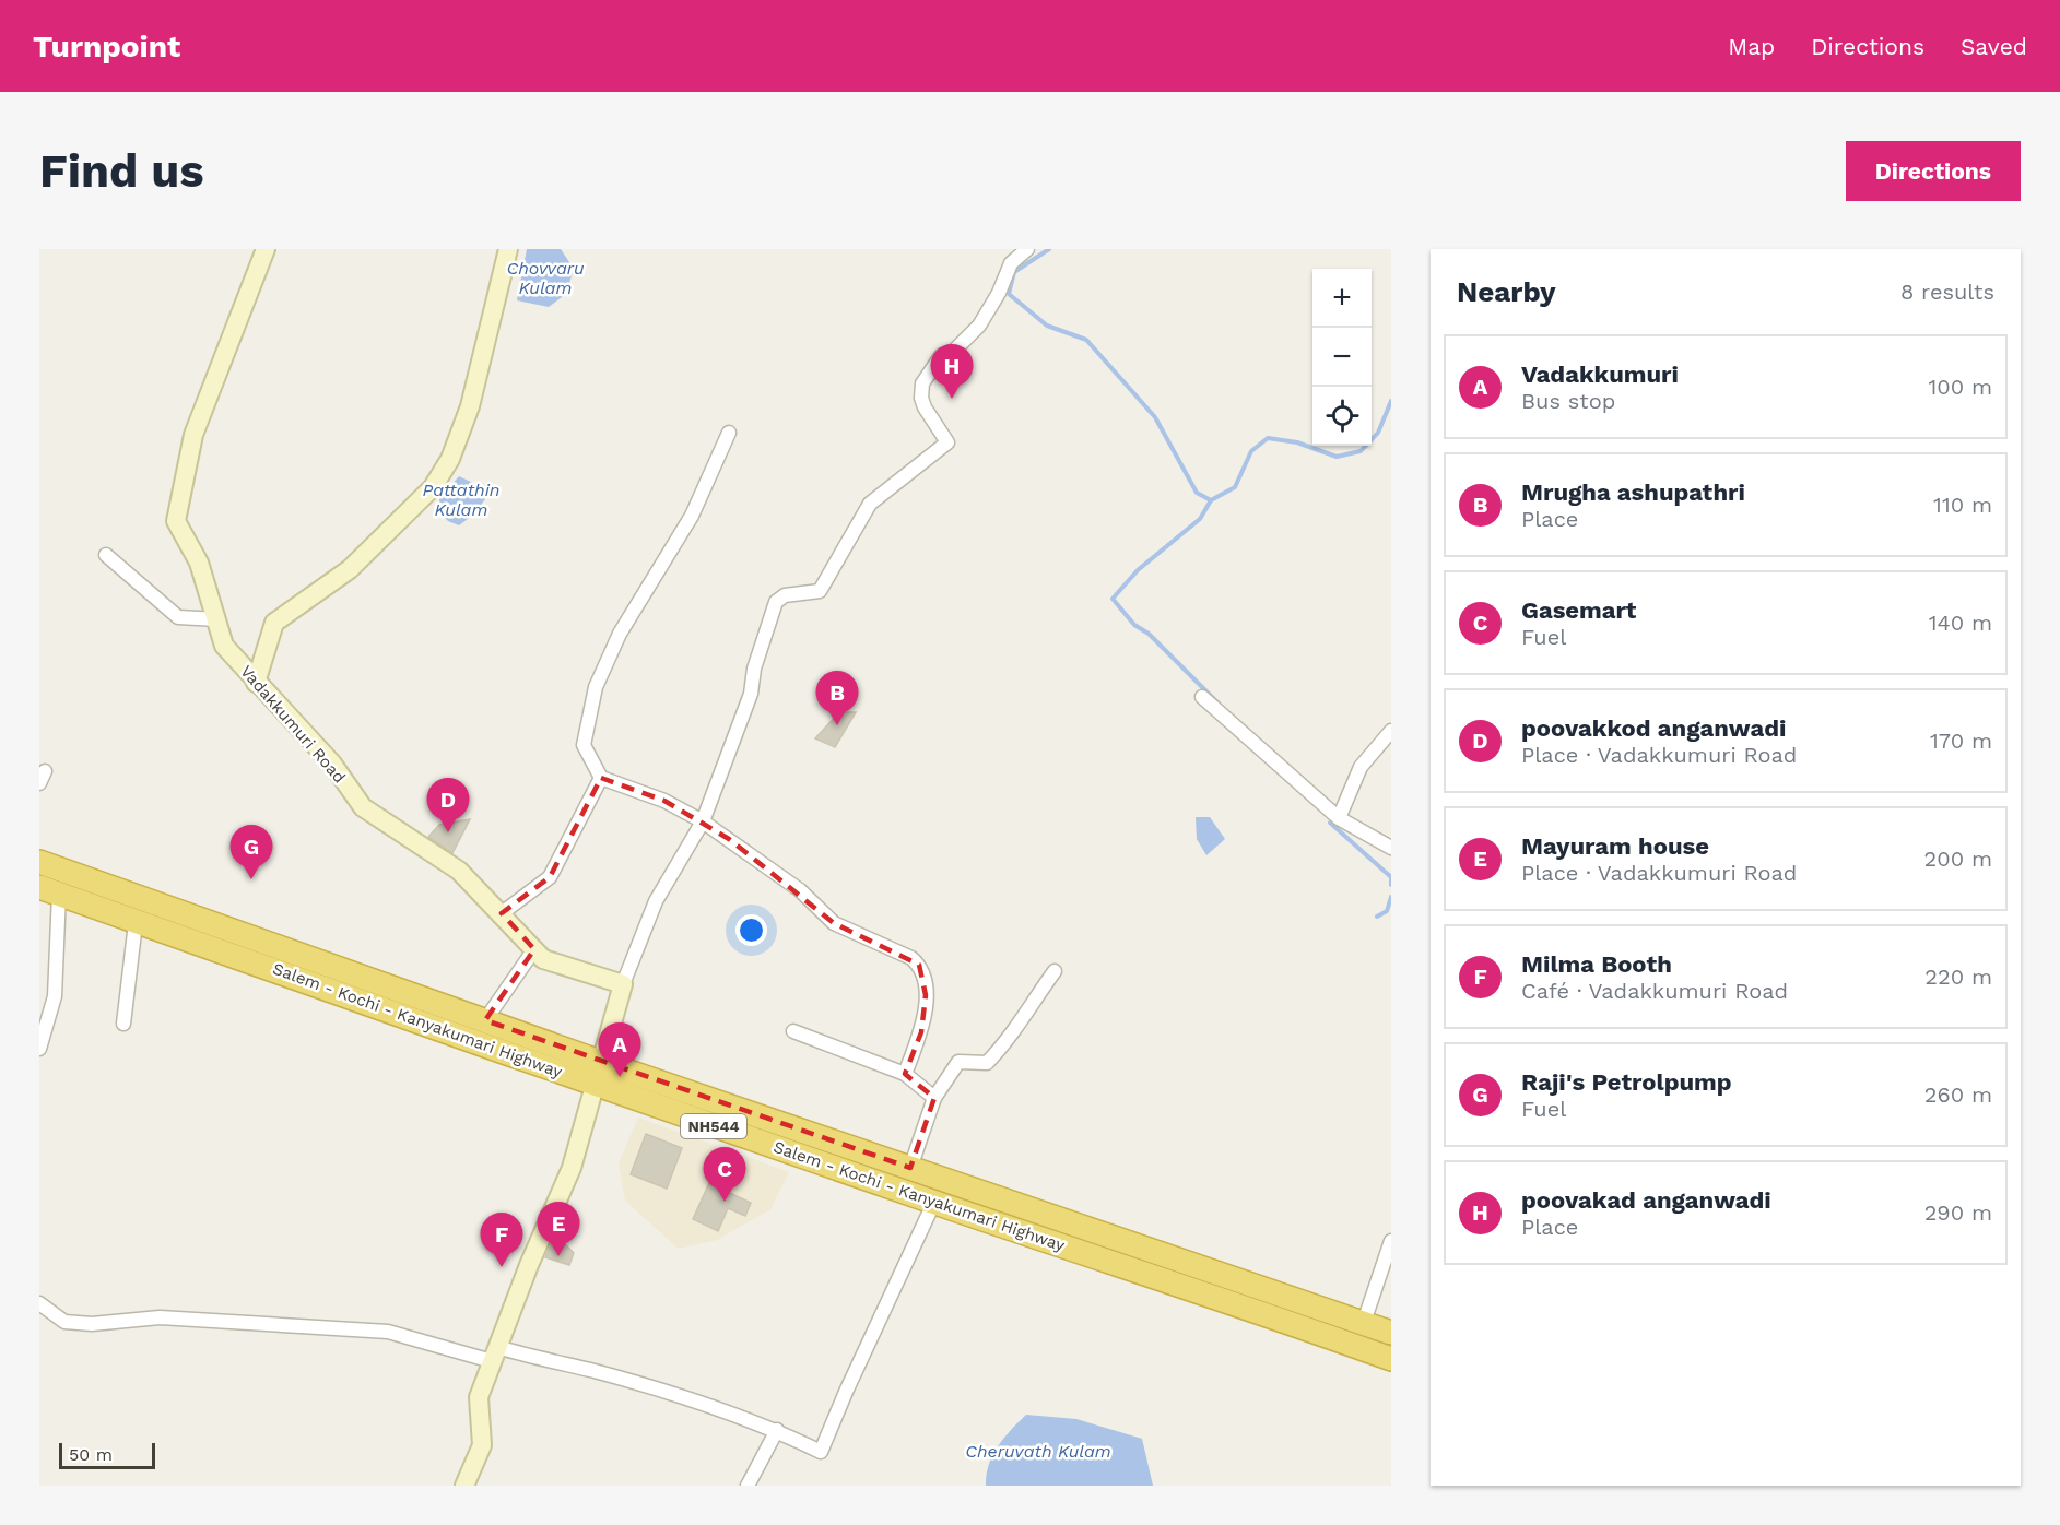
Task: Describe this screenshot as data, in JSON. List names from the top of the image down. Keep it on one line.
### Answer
{"streets":{"highway":["Salem - Kochi - Kanyakumari Highway","NH544"],"street":["Vadakkumuri Road"]},"water":["Chovvaru Kulam","Pattathin Kulam","Cheruvath Kulam"],"scale_bar":"50 m","page":{"header":"Turnpoint","nav":["Map","Directions","Saved"],"buttons":"Directions","title":"Find us","heading":["Nearby","8 results"],"map_buttons":["+","−"],"list":[{"mark":"A","name":"Vadakkumuri","note":"Bus stop","value":"100 m"},{"mark":"B","name":"Mrugha ashupathri","note":"Place","value":"110 m"},{"mark":"C","name":"Gasemart","note":"Fuel","value":"140 m"},{"mark":"D","name":"poovakkod anganwadi","note":"Place · Vadakkumuri Road","value":"170 m"},{"mark":"E","name":"Mayuram house","note":"Place · Vadakkumuri Road","value":"200 m"},{"mark":"F","name":"Milma Booth","note":"Café · Vadakkumuri Road","value":"220 m"},{"mark":"G","name":"Raji's Petrolpump","note":"Fuel","value":"260 m"},{"mark":"H","name":"poovakad anganwadi","note":"Place","value":"290 m"}],"pins":["H","B","D","G","A","C","E","F"],"scale":"50 m"}}
